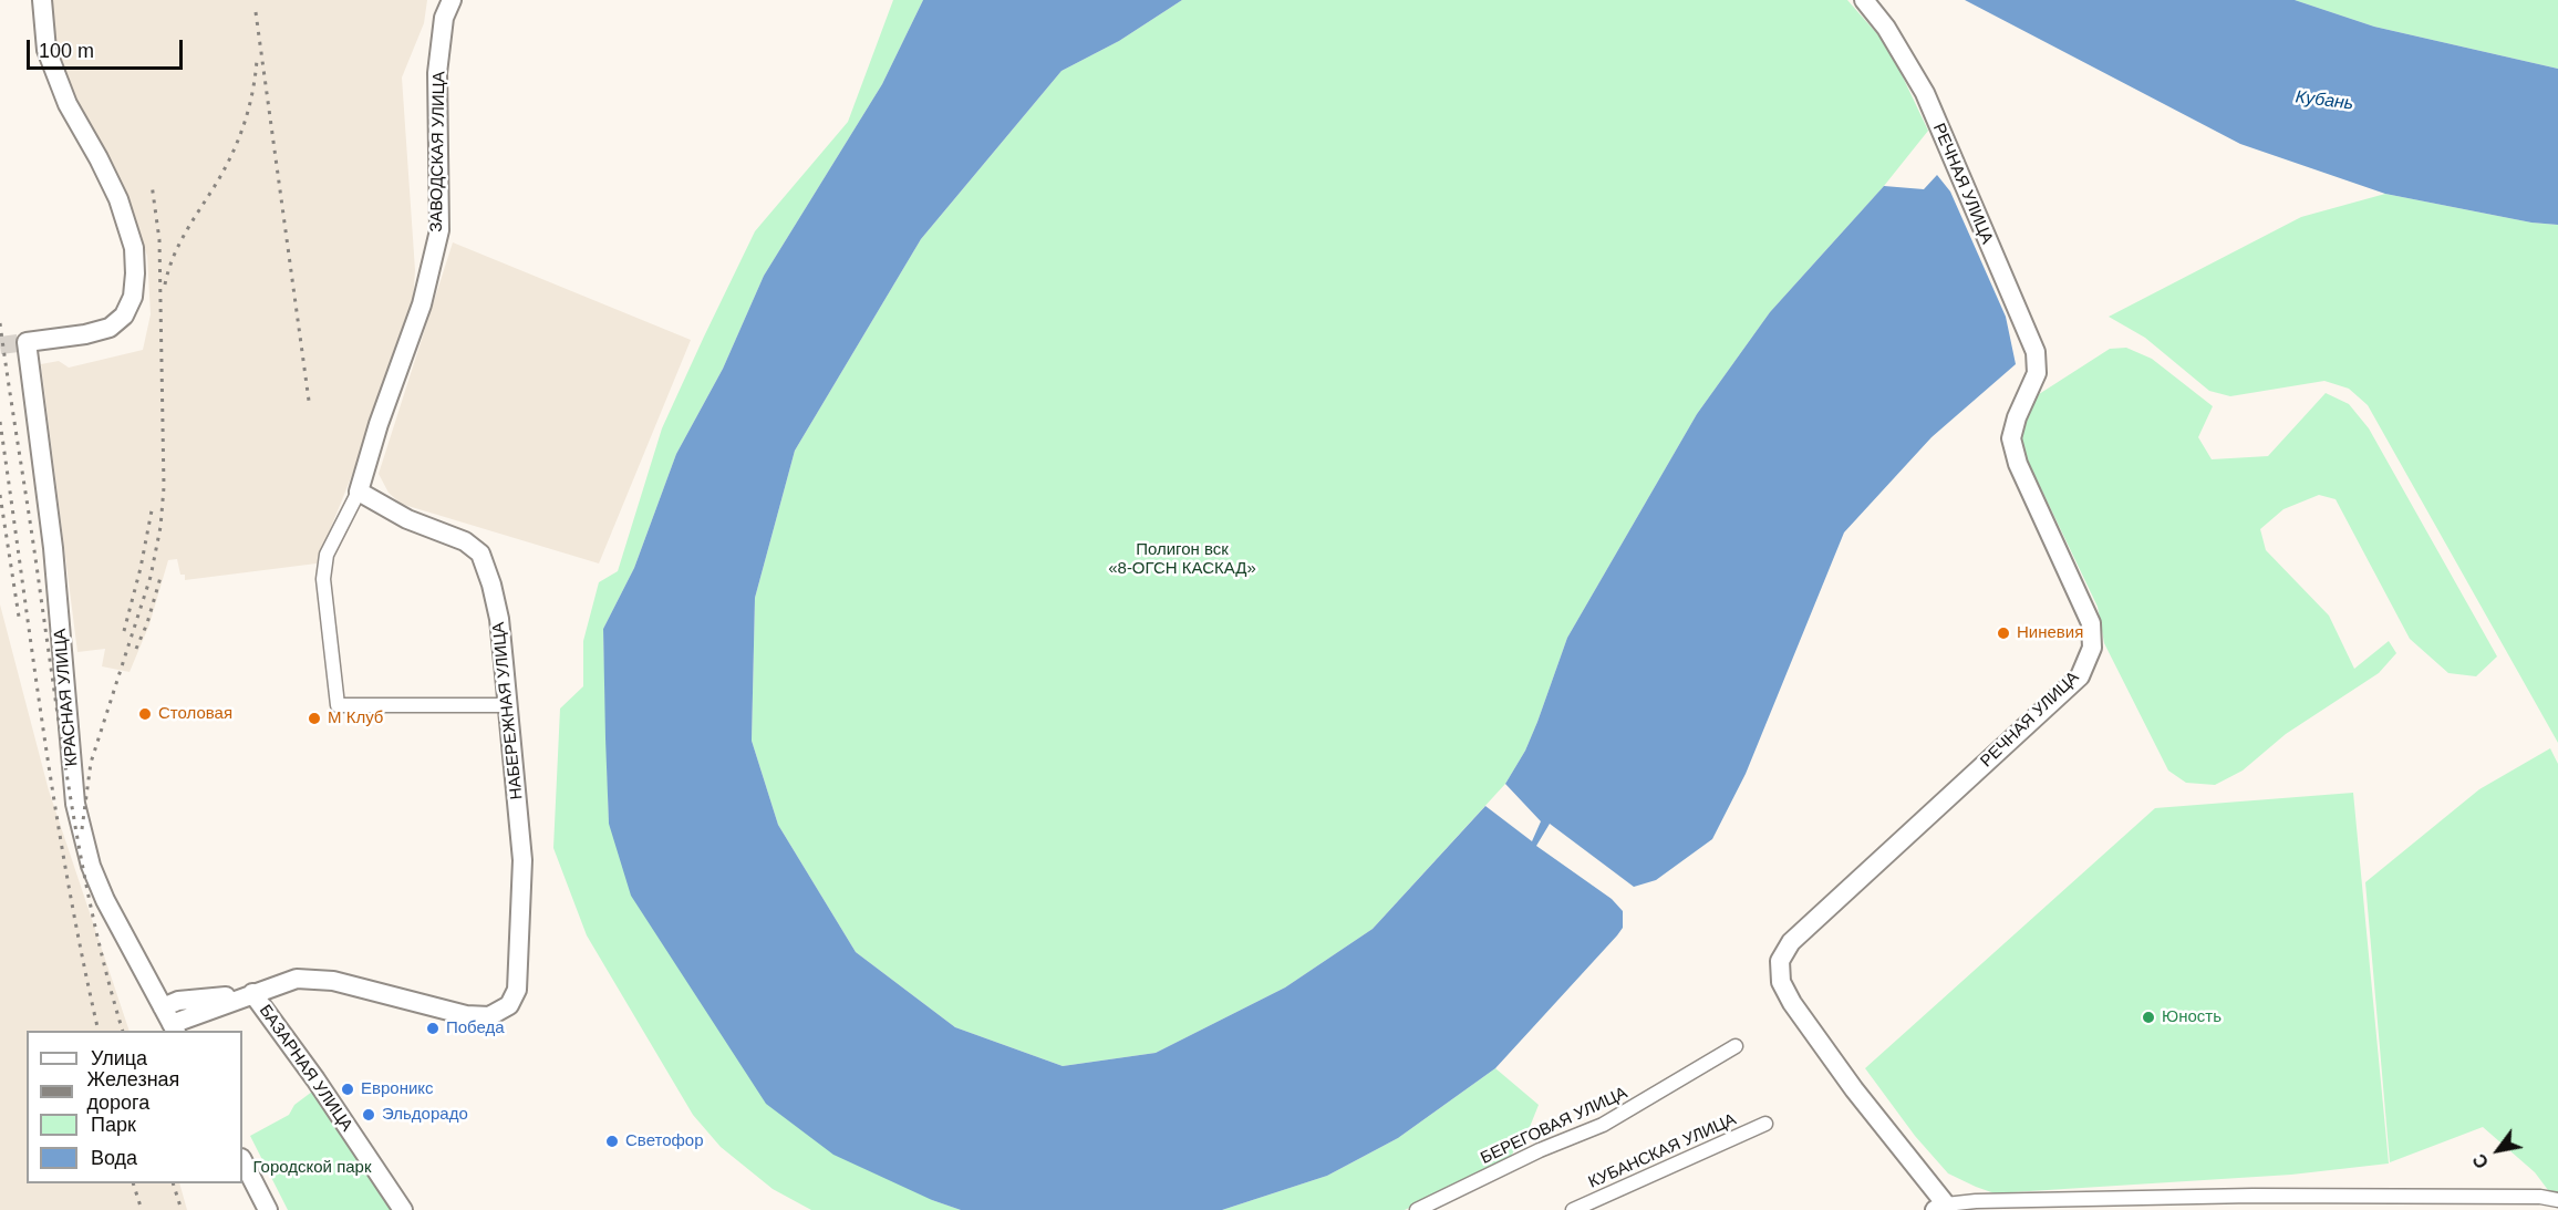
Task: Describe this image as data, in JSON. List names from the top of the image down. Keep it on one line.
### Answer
{"streets":{"main road":["ЗАВОДСКАЯ УЛИЦА","РЕЧНАЯ УЛИЦА","КРАСНАЯ УЛИЦА","НАБЕРЕЖНАЯ УЛИЦА","БАЗАРНАЯ УЛИЦА"],"street":["БЕРЕГОВАЯ УЛИЦА","КУБАНСКАЯ УЛИЦА"]},"crossings":[["ЗАВОДСКАЯ УЛИЦА","НАБЕРЕЖНАЯ УЛИЦА"],["НАБЕРЕЖНАЯ УЛИЦА","БАЗАРНАЯ УЛИЦА"]],"water":["Кубань"],"parks":["Полигон вск «8-ОГСН КАСКАД»","Городской парк"],"places":["Ниневия","Столовая","М Клуб","Юность","Победа","Евроникс","Эльдорадо","Светофор"],"legend":["Улица","Железная дорога","Парк","Вода"],"scale_bar":"100 m","north":"bottom left"}
